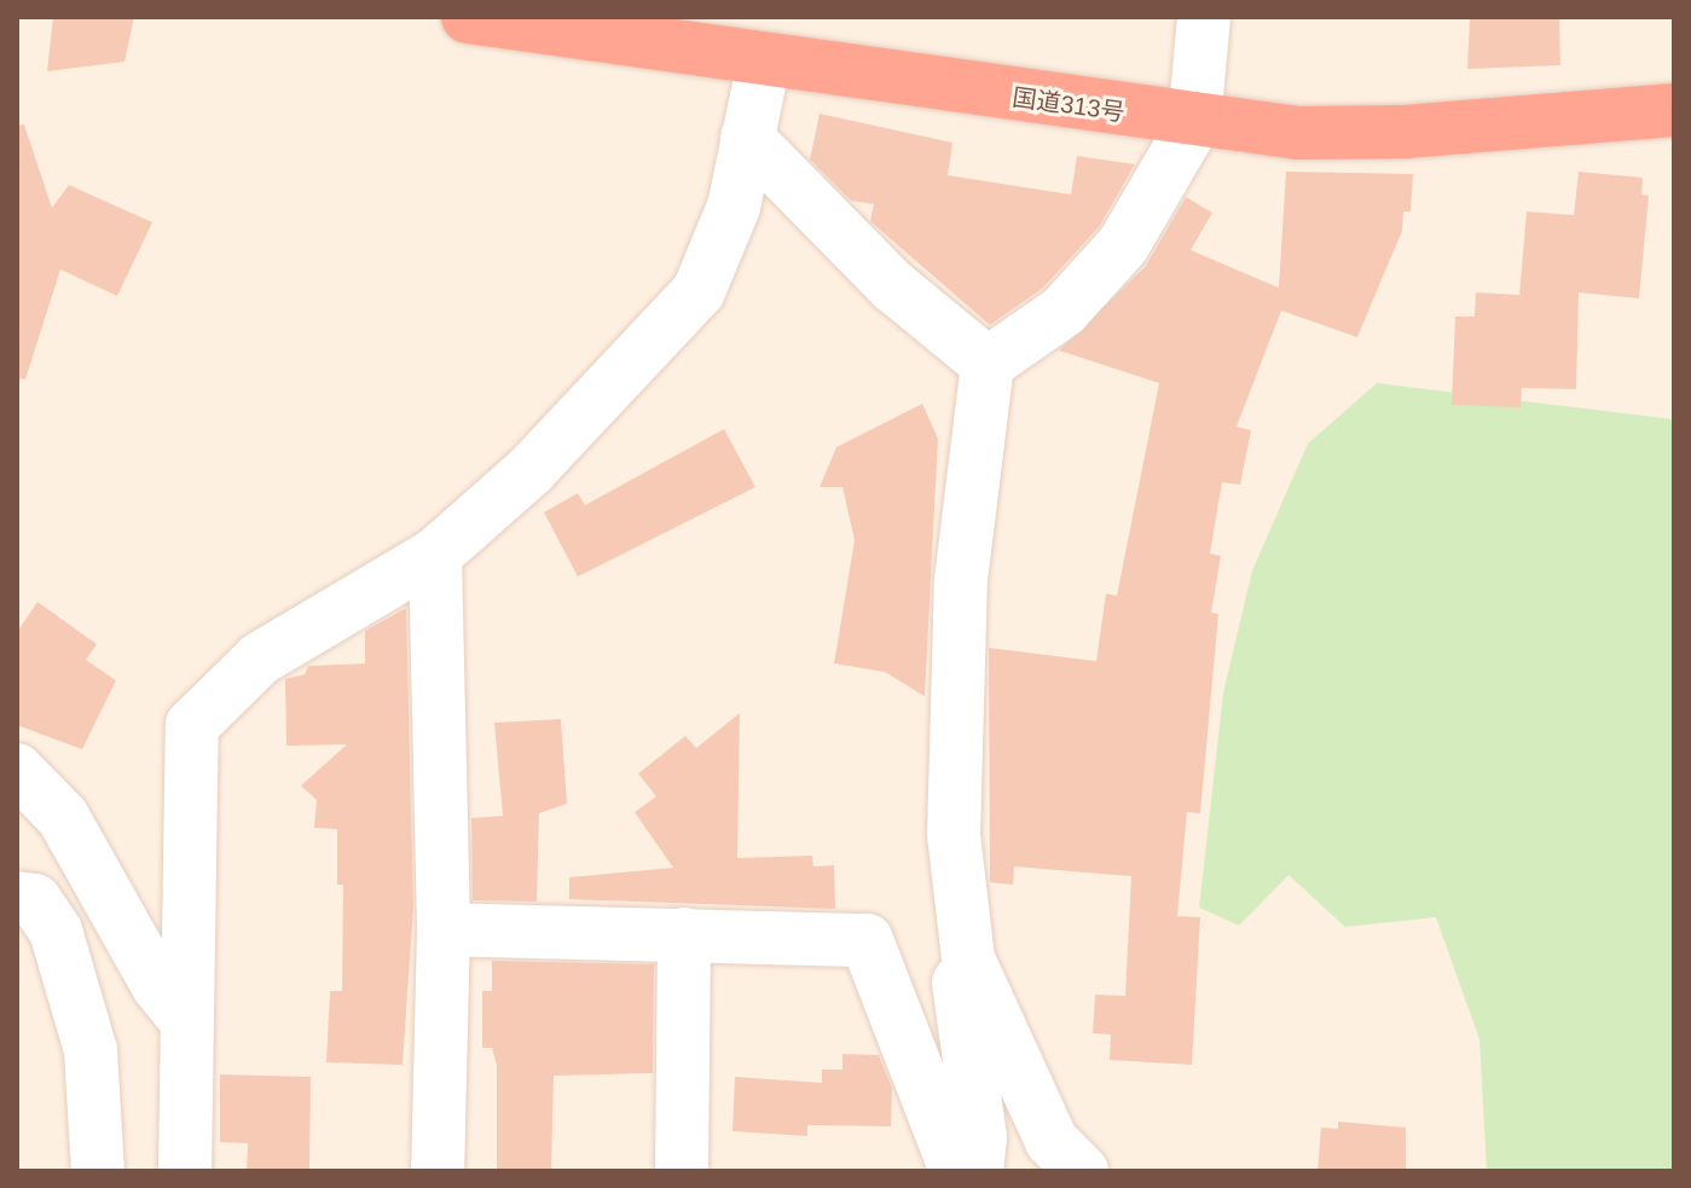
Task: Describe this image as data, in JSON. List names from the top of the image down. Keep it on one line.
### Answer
{"streets":{"highway":["国道313号"]}}
